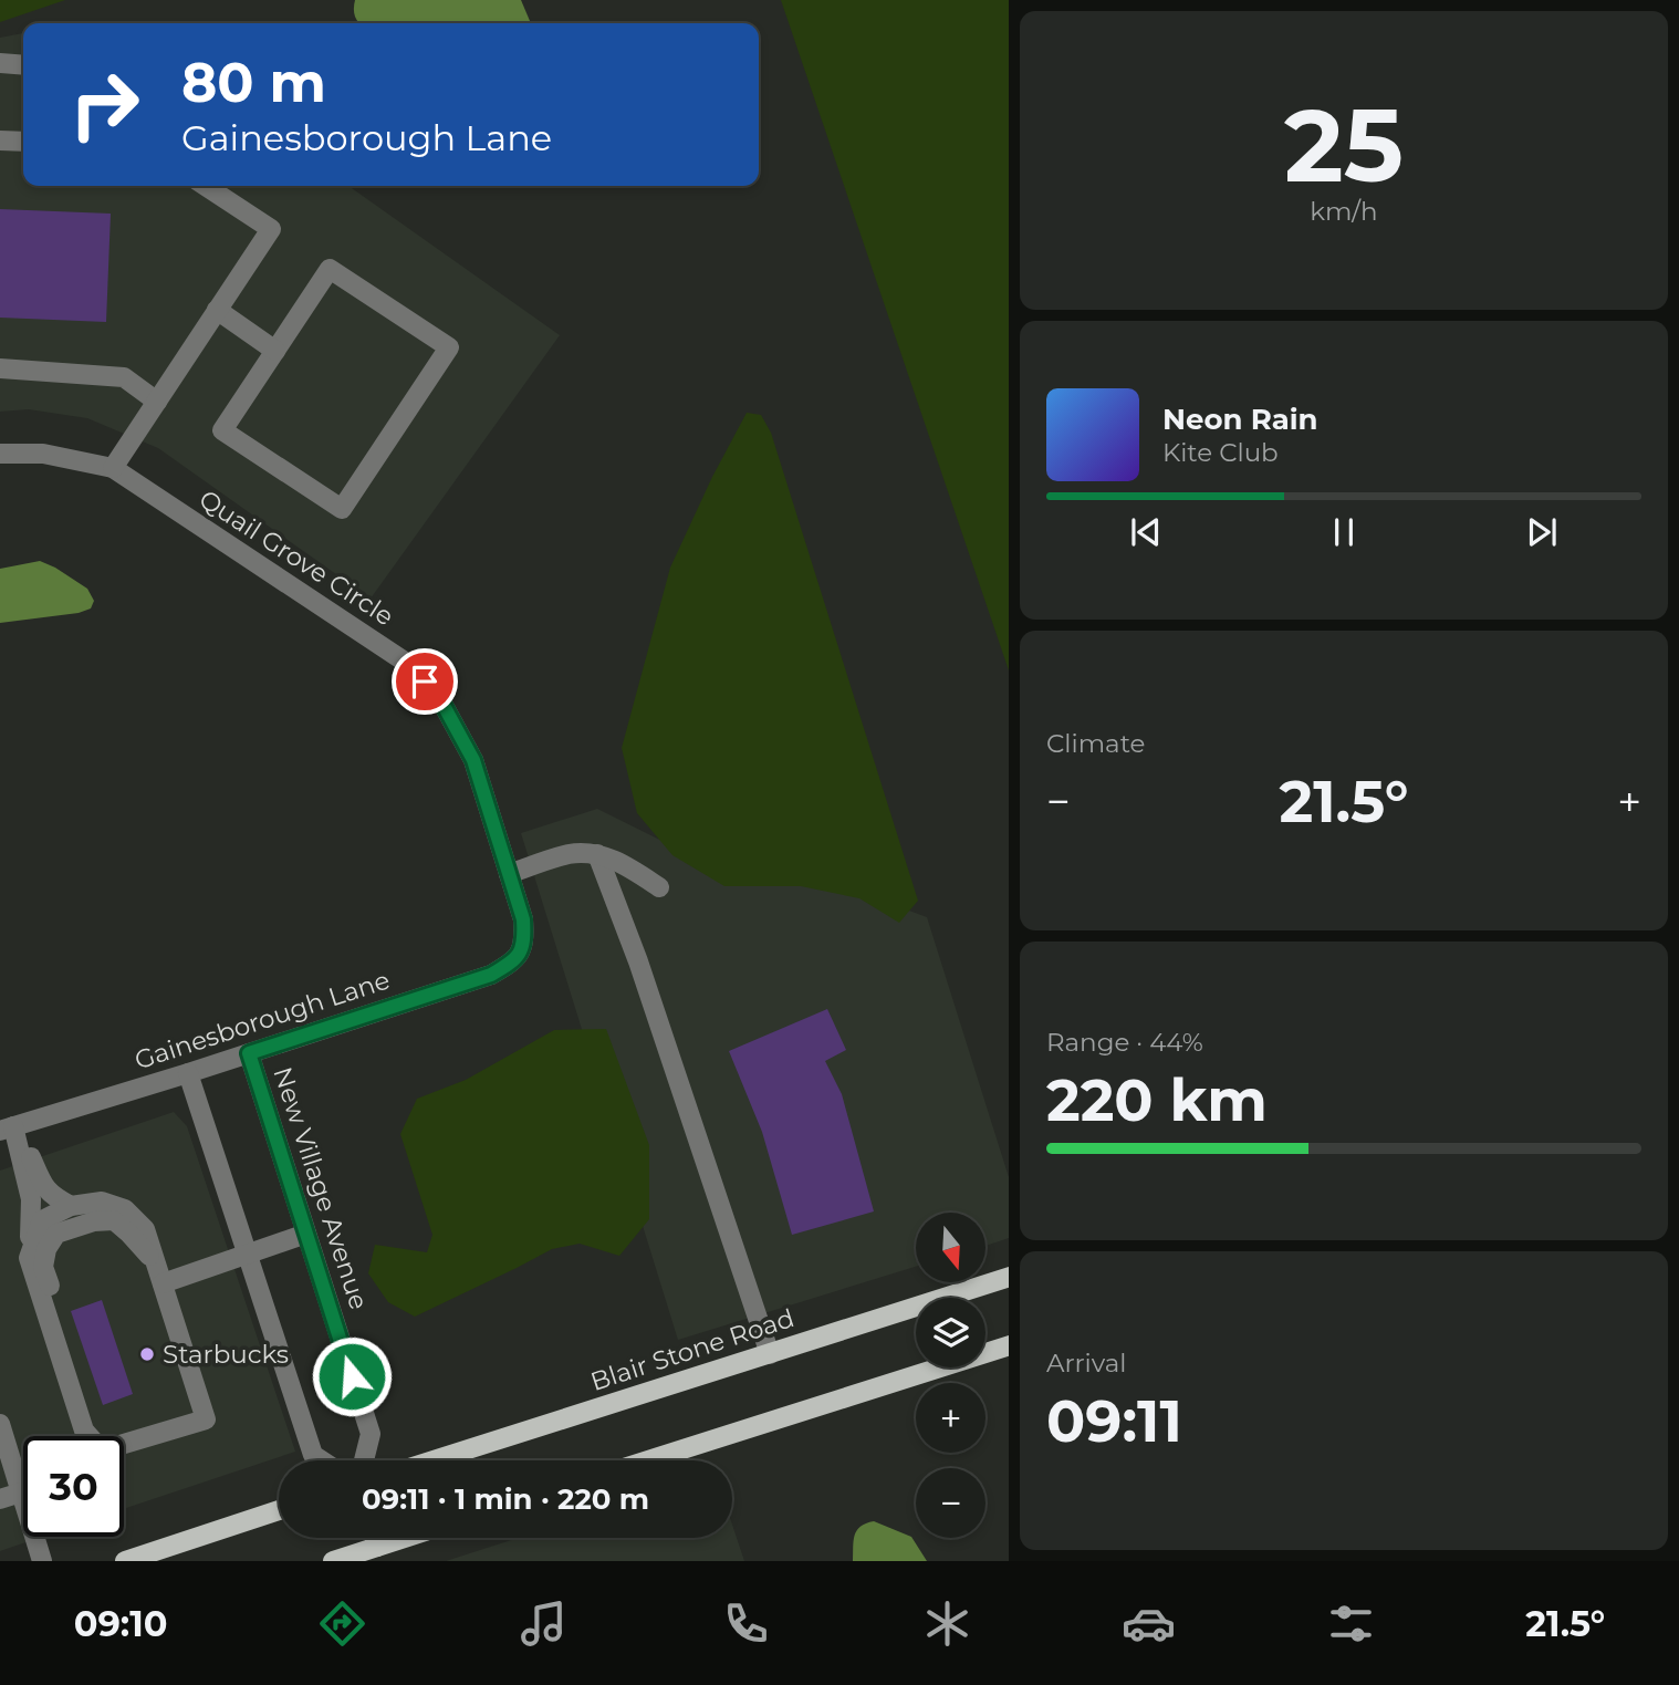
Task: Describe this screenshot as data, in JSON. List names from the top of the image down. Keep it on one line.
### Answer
{"streets":{"main road":["Blair Stone Road"],"street":["Quail Grove Circle","Gainesborough Lane","New Village Avenue"]},"crossings":[["Quail Grove Circle","Gainesborough Lane"],["Gainesborough Lane","New Village Avenue"]],"places":["Starbucks"],"north":"bottom","page":{"tile":[["25","km/h"],"Climate",["Range · 44%","220 km"],["Arrival","09:11"]],"turn":["80 m","Gainesborough Lane"],"song":["Neon Rain","Kite Club"],"heat":["−","21.5°","+"],"map_buttons":["+","−"],"limit":"30","trip":"09:11 · 1 min · 220 m","tabs":["09:10","21.5°"]}}
